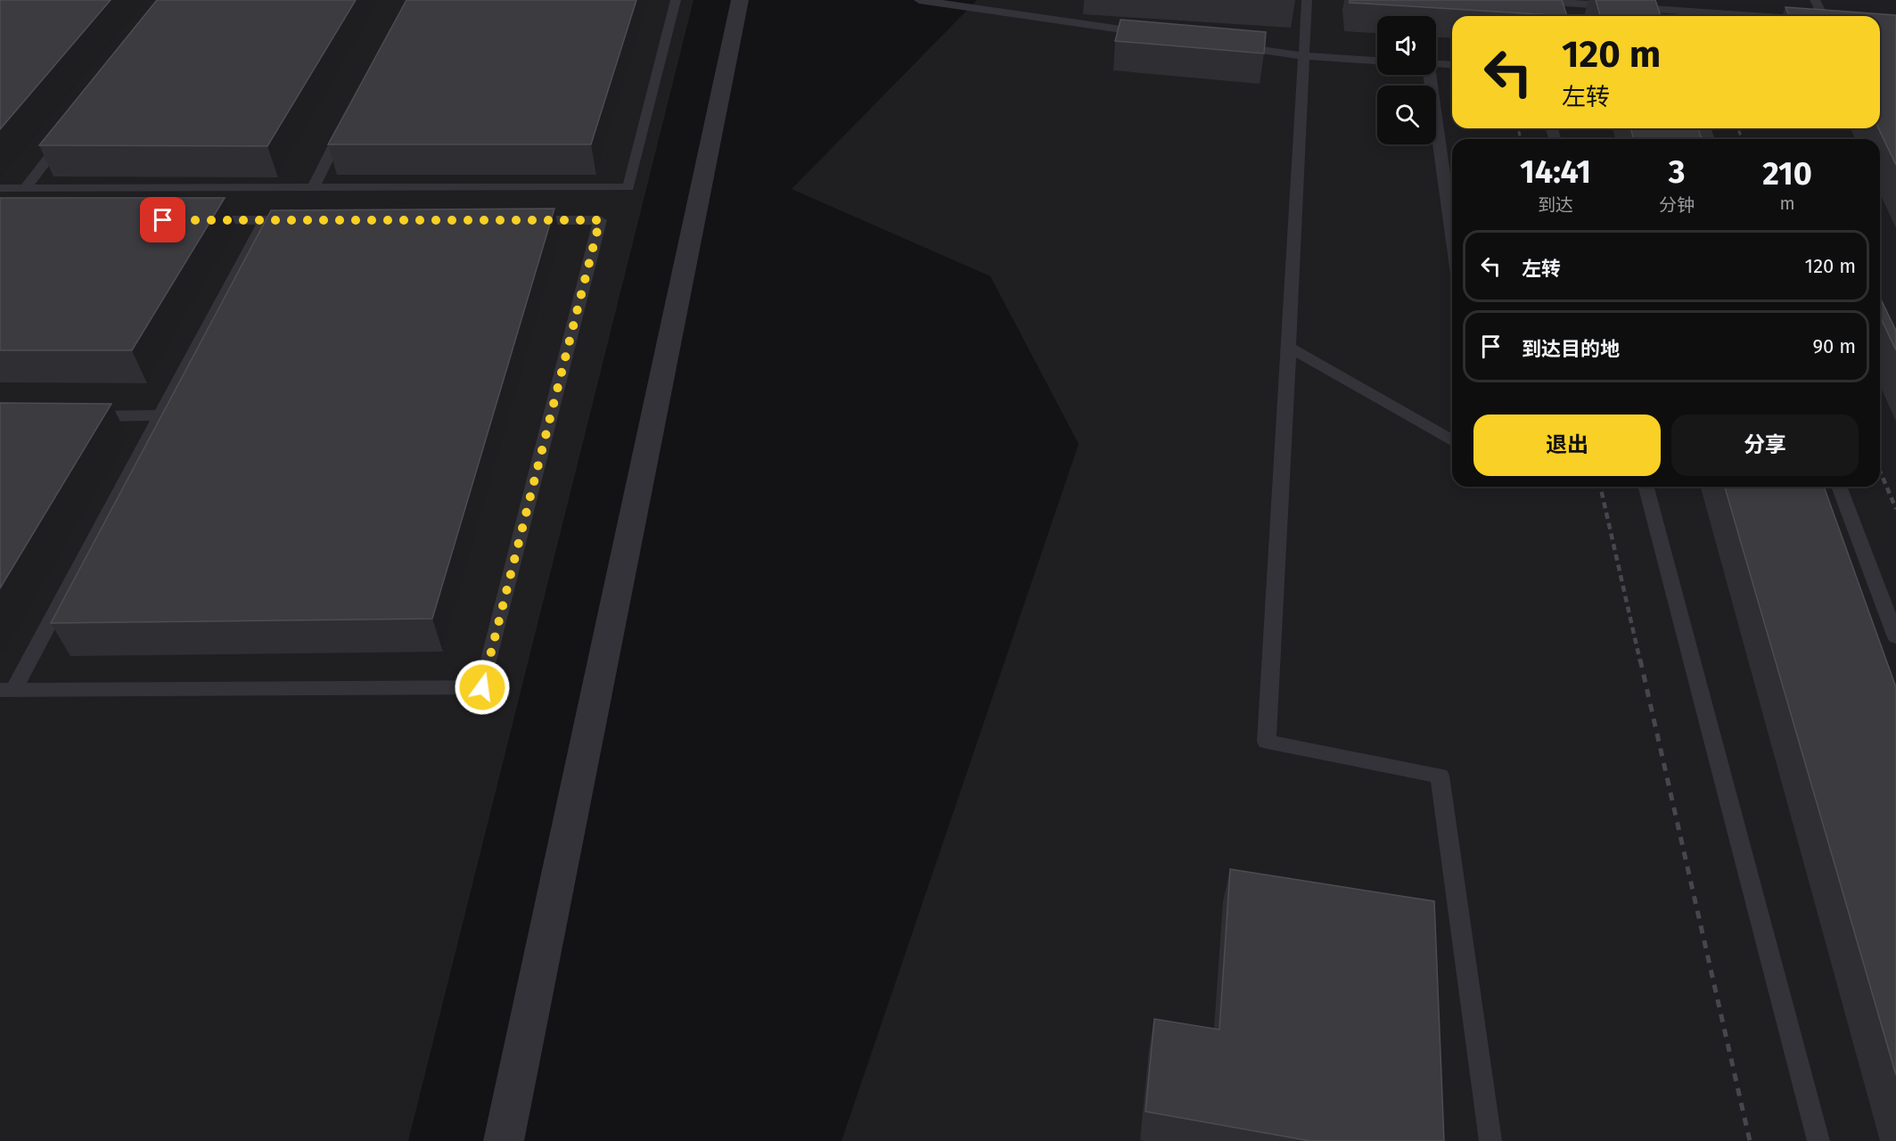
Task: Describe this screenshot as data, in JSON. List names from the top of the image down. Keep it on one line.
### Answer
{"page":{"turn":["120 m","左转"],"eta":["14:41","到达","3","分钟","210","m"],"list":[{"name":"左转","value":"120 m"},{"name":"到达目的地","value":"90 m"}],"buttons":["退出","分享"]}}
